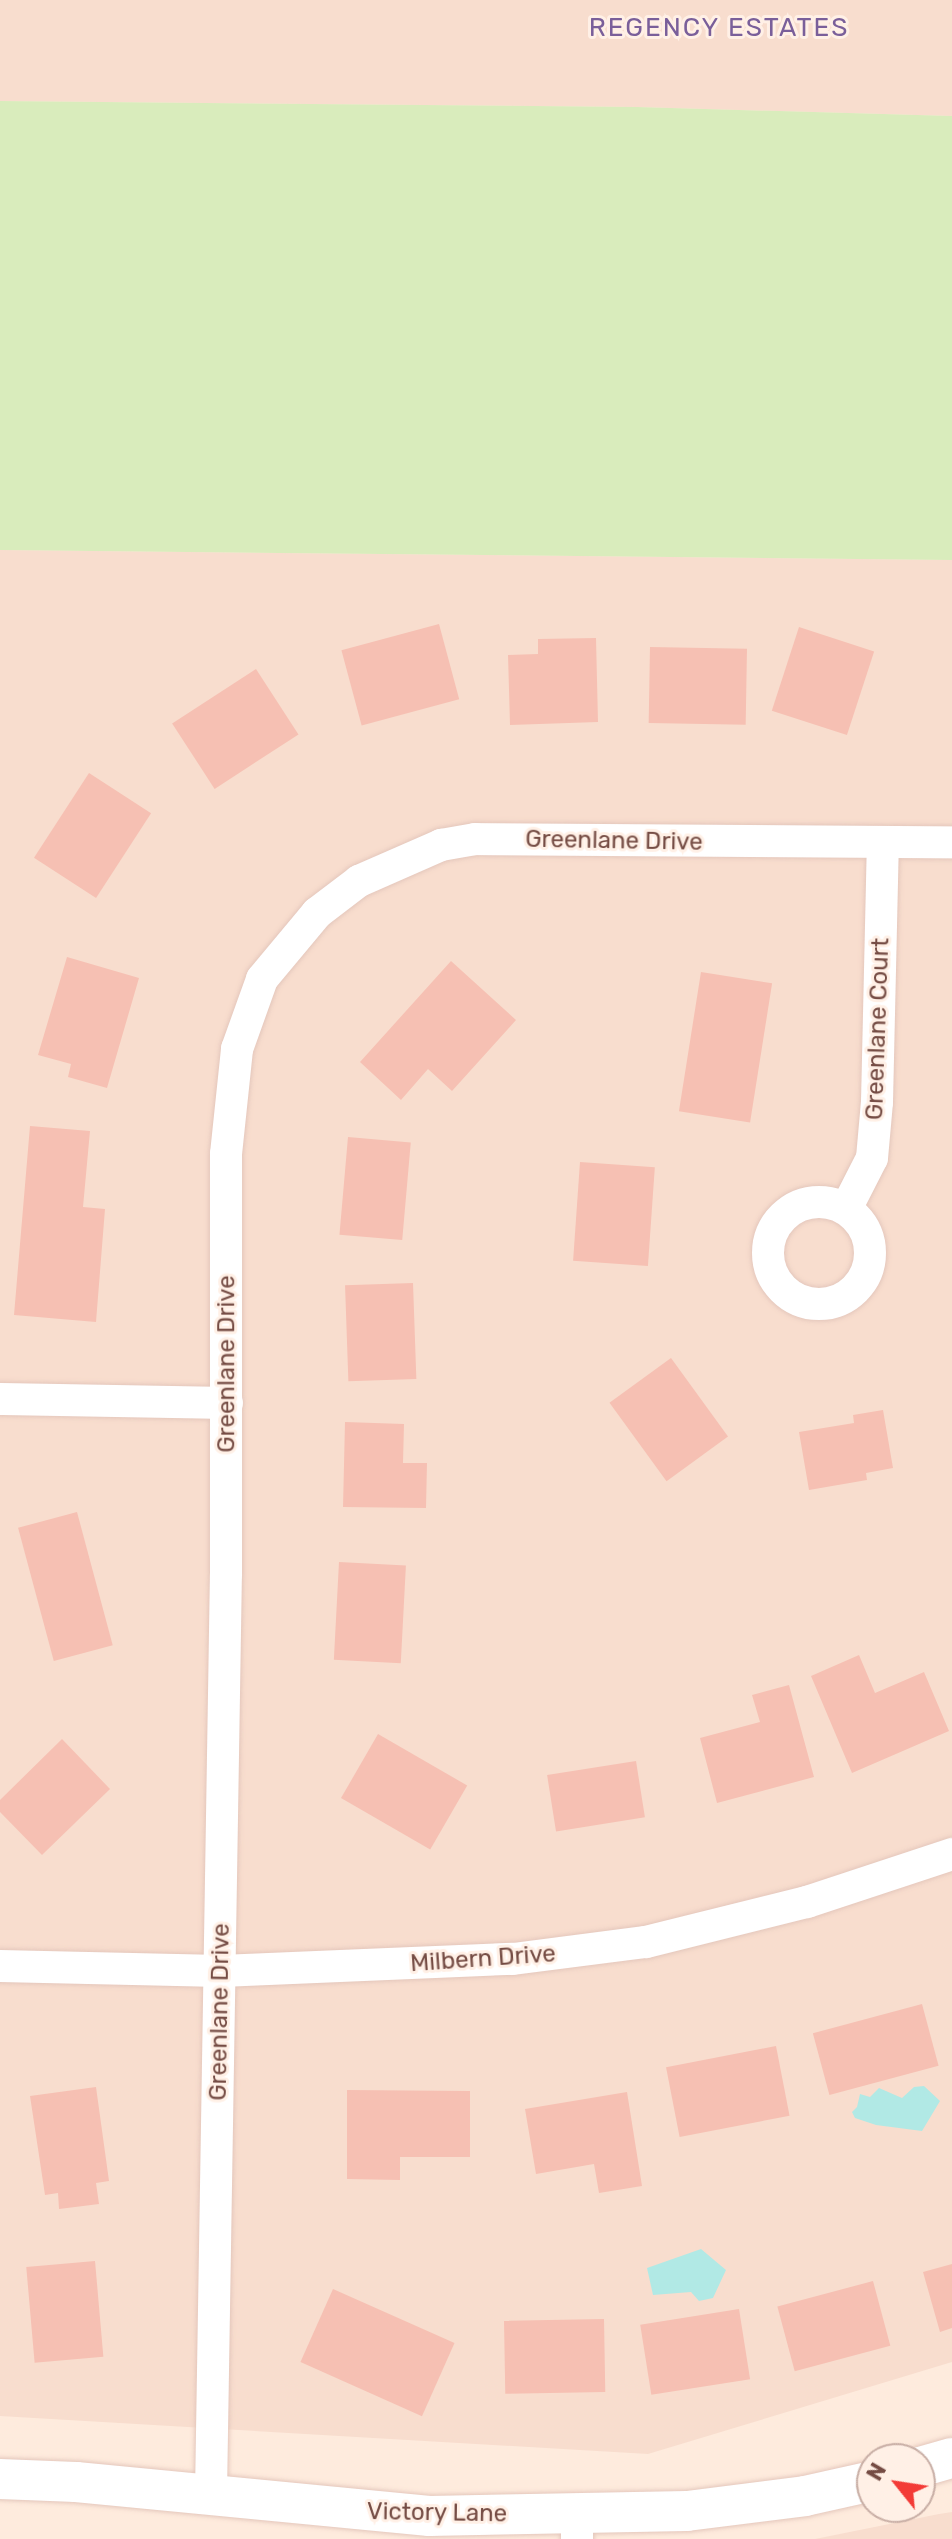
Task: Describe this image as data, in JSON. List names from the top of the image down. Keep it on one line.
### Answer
{"streets":{"street":["Greenlane Drive","Greenlane Court","Milbern Drive","Victory Lane"]},"crossings":[["Greenlane Drive","Greenlane Court"],["Greenlane Drive","Milbern Drive"],["Greenlane Drive","Victory Lane"]],"districts":["REGENCY ESTATES"],"north":"top left"}
